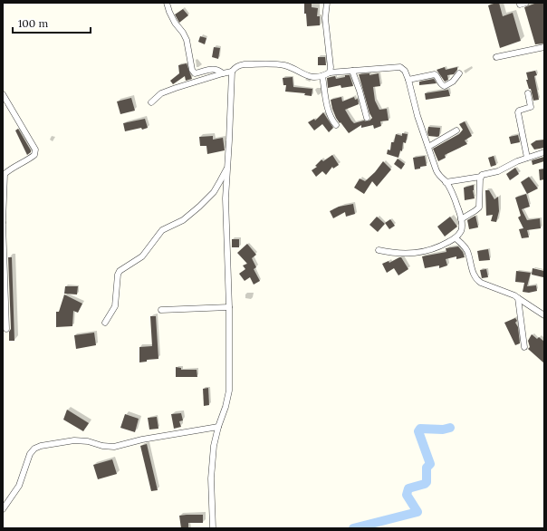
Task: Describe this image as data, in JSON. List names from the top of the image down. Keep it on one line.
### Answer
{"scale_bar":"100 m"}
